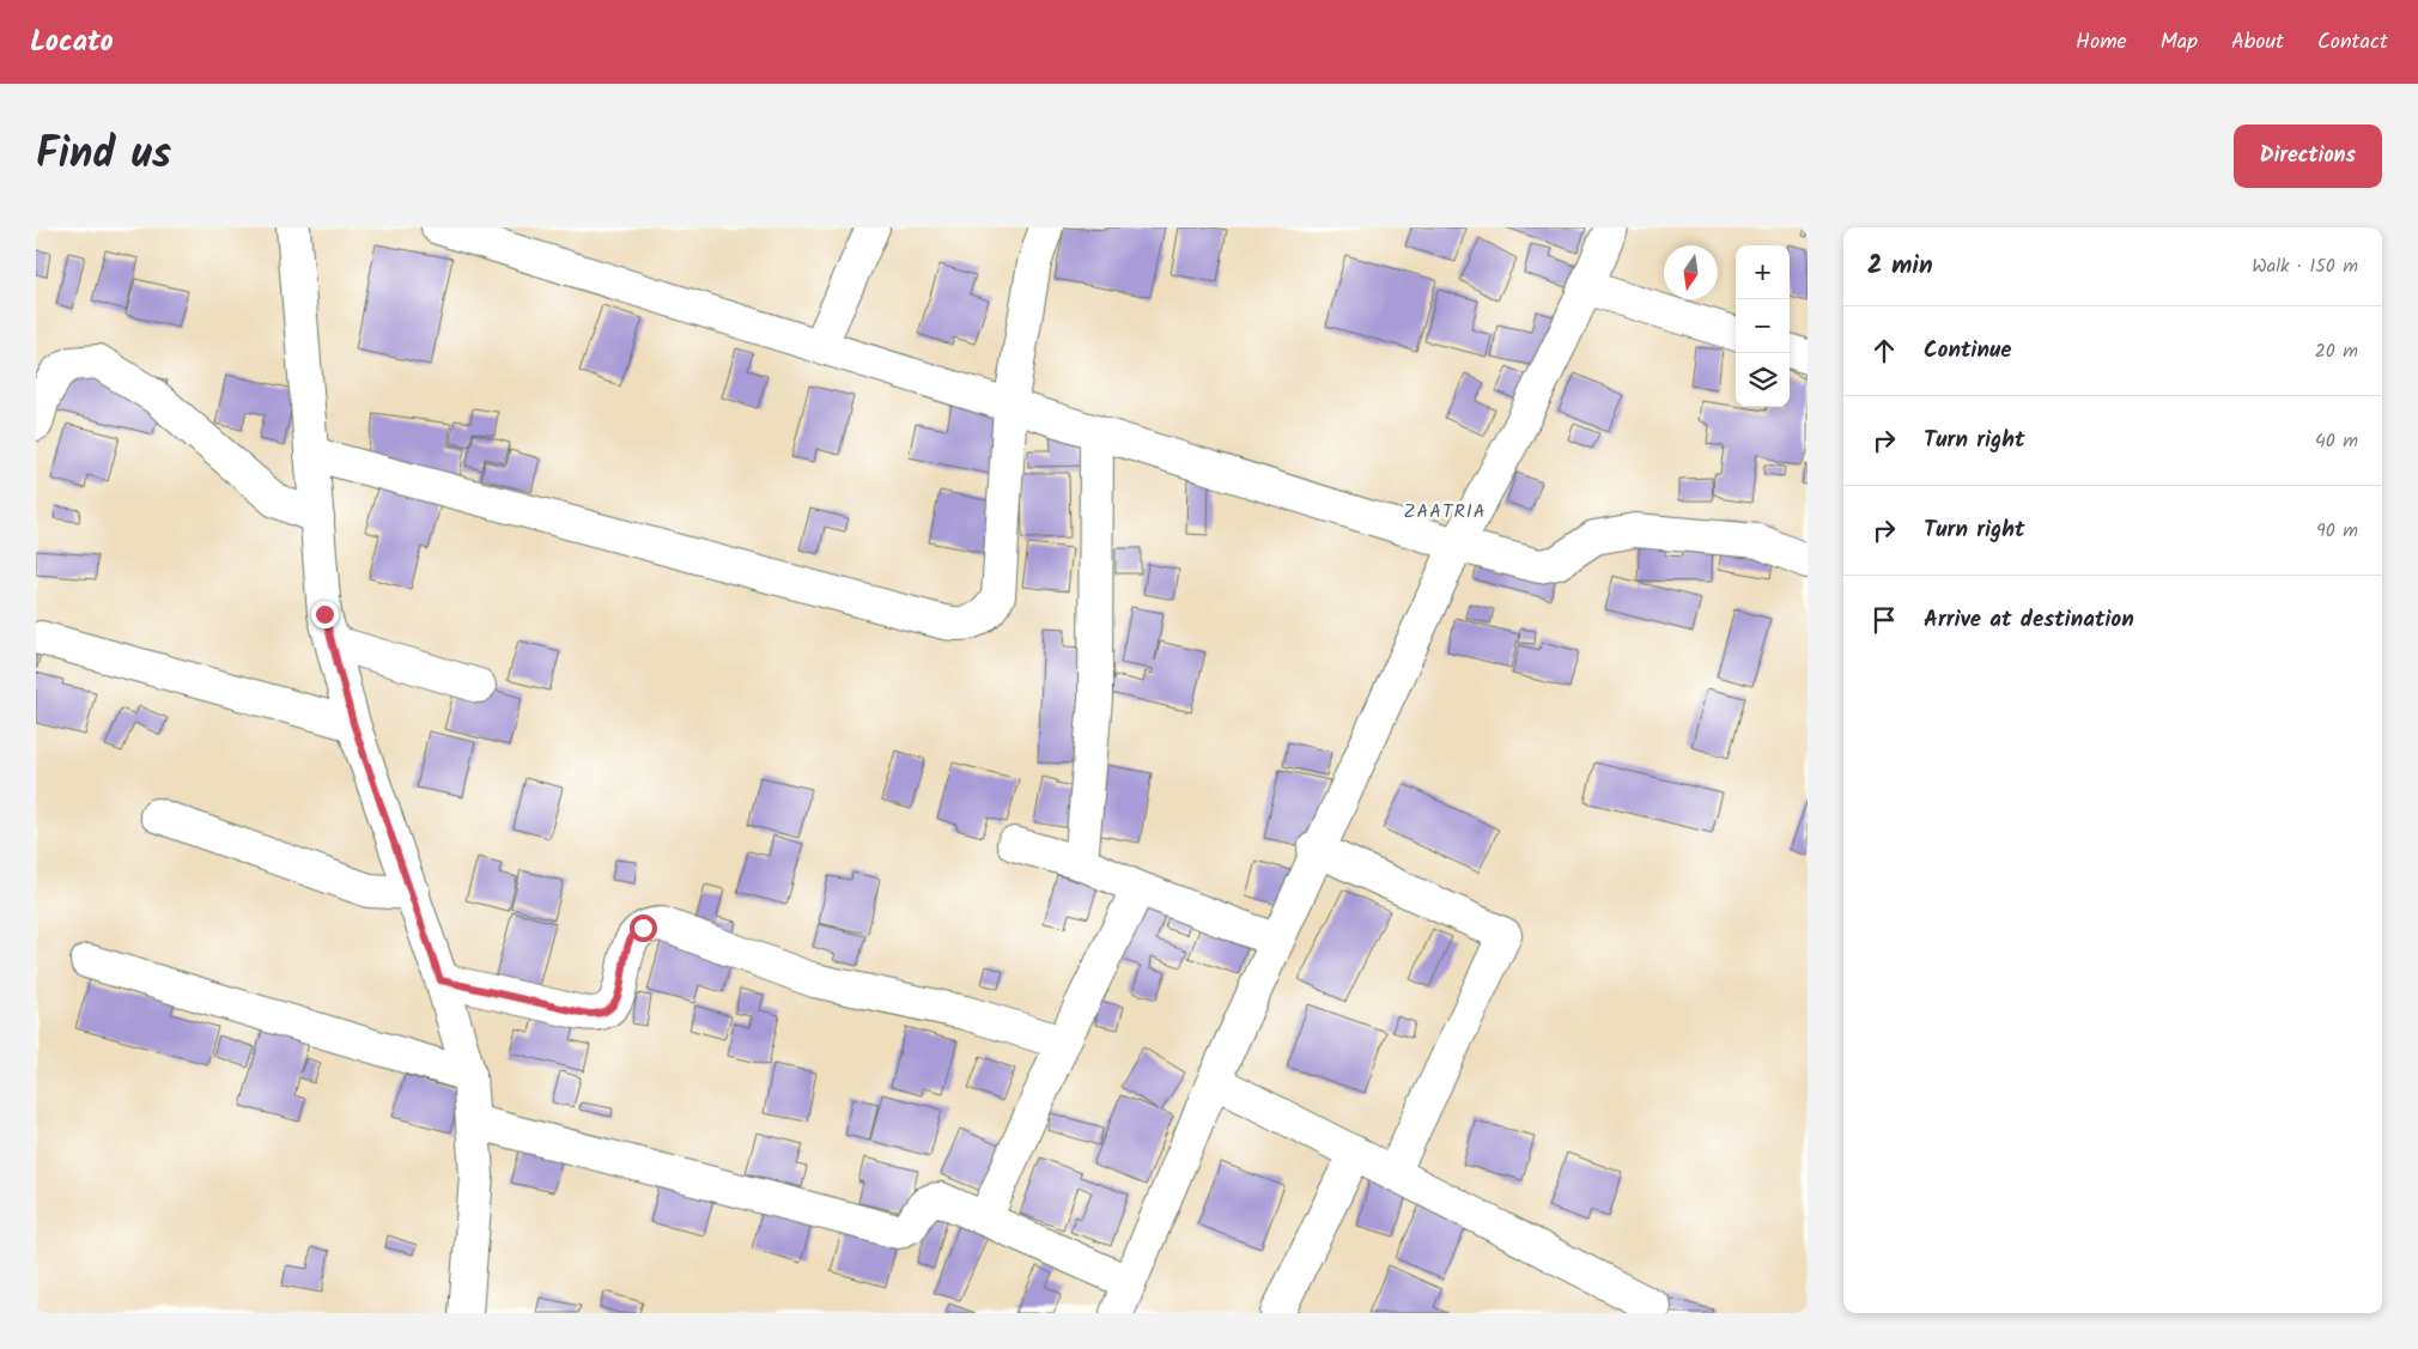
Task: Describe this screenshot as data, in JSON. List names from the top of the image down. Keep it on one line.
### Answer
{"districts":["ZAATRIA"],"north":"bottom","page":{"header":"Locato","nav":["Home","Map","About","Contact"],"title":"Find us","buttons":"Directions","heading":["2 min","Walk · 150 m"],"map_buttons":["+","−"],"list":[["Continue","20 m"],["Turn right","40 m"],["Turn right","90 m"],"Arrive at destination"]}}
